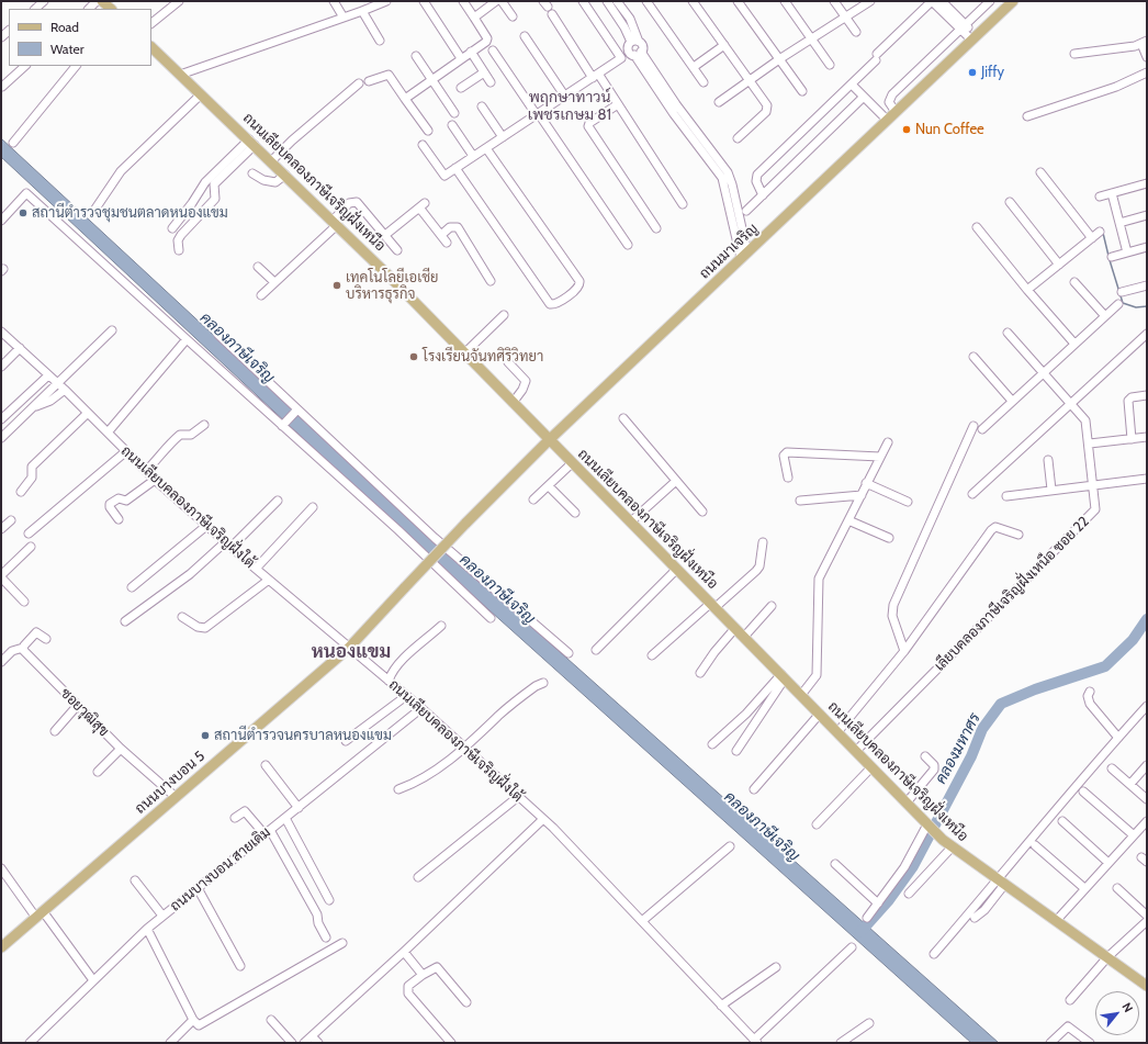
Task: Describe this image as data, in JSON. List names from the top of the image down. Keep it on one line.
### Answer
{"streets":{"main road":["ถนนเลียบคลองภาษีเจริญฝั่งเหนือ","ถนนมาเจริญ","ถนนบางบอน 5"],"street":["ถนนเลียบคลองภาษีเจริญฝั่งใต้","เลียบคลองภาษีเจริญฝั่งเหนือ ซอย 22","ซอยวุฒิสุข","ถนนบางบอน สายเดิม"]},"crossings":[["ถนนเลียบคลองภาษีเจริญฝั่งเหนือ","ถนนมาเจริญ"],["ถนนเลียบคลองภาษีเจริญฝั่งเหนือ","เลียบคลองภาษีเจริญฝั่งเหนือ ซอย 22"],["ถนนมาเจริญ","ถนนบางบอน 5"],["ถนนเลียบคลองภาษีเจริญฝั่งใต้","ถนนบางบอน 5"],["ถนนเลียบคลองภาษีเจริญฝั่งใต้","ถนนบางบอน สายเดิม"],["ซอยวุฒิสุข","ถนนบางบอน 5"]],"districts":["พฤกษาทาวน์ เพชรเกษม 81","หนองแขม"],"water":["คลองภาษีเจริญ","คลองมหาศร"],"places":["Jiffy","Nun Coffee","สถานีตำรวจชุมชนตลาดหนองแขม","เทคโนโลยีเอเชีย บริหารธุรกิจ","โรงเรียนจันทศิริวิทยา","สถานีตำรวจนครบาลหนองแขม"],"legend":["Road","Water"],"north":"top right"}
